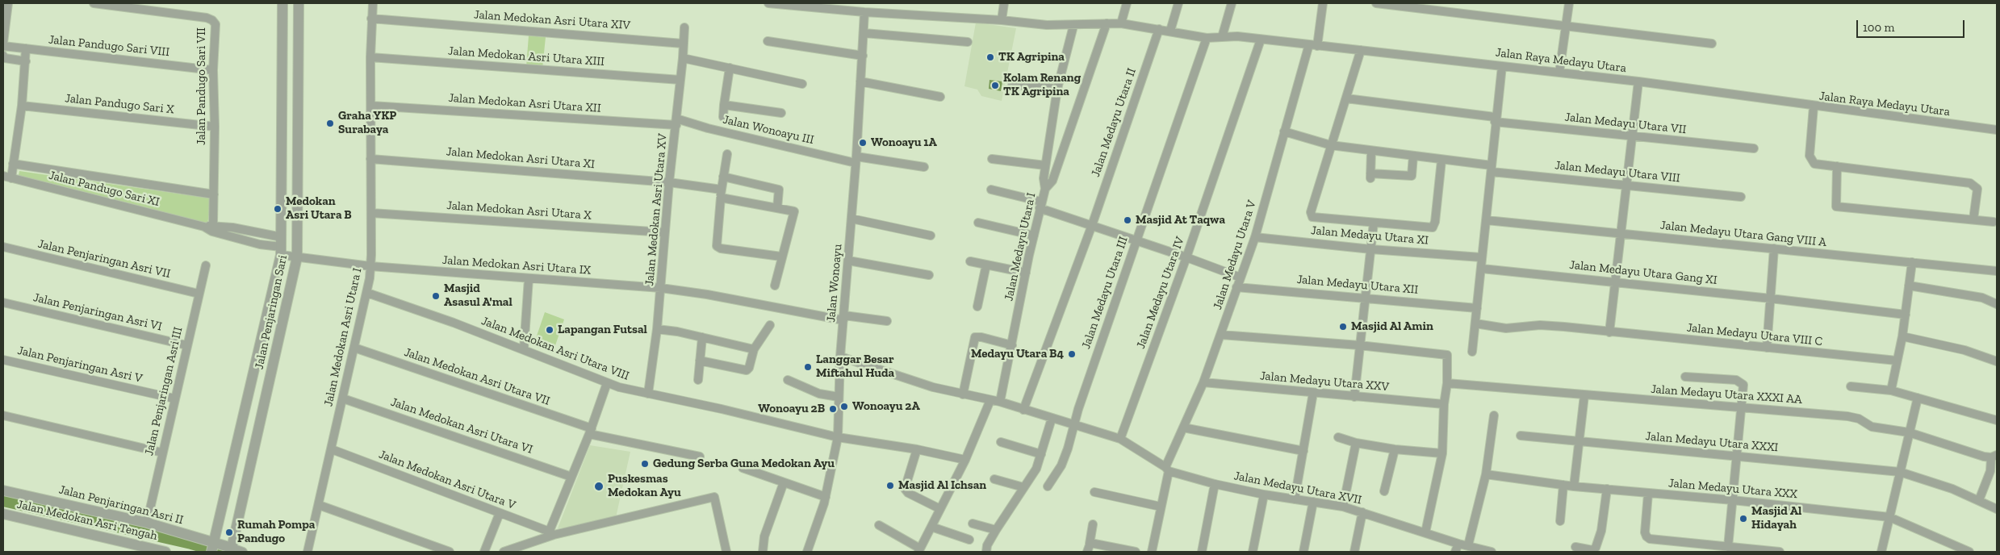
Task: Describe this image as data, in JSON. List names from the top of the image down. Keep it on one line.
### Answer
{"streets":{"street":["Jalan Medokan Asri Utara XIV","Jalan Pandugo Sari VIII","Jalan Medokan Asri Utara XIII","Jalan Raya Medayu Utara","Jalan Pandugo Sari VII","Jalan Medokan Asri Utara XII","Jalan Pandugo Sari X","Jalan Medayu Utara II","Jalan Medayu Utara VII","Jalan Wonoayu III","Jalan Medokan Asri Utara XI","Jalan Medayu Utara VIII","Jalan Pandugo Sari XI","Jalan Medokan Asri Utara XV","Jalan Medokan Asri Utara X","Jalan Medayu Utara Gang VIII A","Jalan Medayu Utara XI","Jalan Medayu Utara I","Jalan Medayu Utara V","Jalan Penjaringan Asri VII","Jalan Medokan Asri Utara IX","Jalan Medayu Utara Gang XI","Jalan Wonoayu","Jalan Medayu Utara XII","Jalan Medayu Utara III","Jalan Medayu Utara IV","Jalan Penjaringan Asri VI","Jalan Penjaringan Sari","Jalan Medayu Utara VIII C","Jalan Medokan Asri Utara I","Jalan Medokan Asri Utara VIII","Jalan Penjaringan Asri V","Jalan Medokan Asri Utara VII","Jalan Medayu Utara XXV","Jalan Penjaringan Asri III","Jalan Medayu Utara XXXI AA","Jalan Medokan Asri Utara VI","Jalan Medayu Utara XXXI","Jalan Medokan Asri Utara V","Jalan Medayu Utara XVII","Jalan Medayu Utara XXX","Jalan Penjaringan Asri II","Jalan Medokan Asri Tengah"]},"crossings":[["Jalan Medokan Asri Utara XIV","Jalan Medokan Asri Utara XV"],["Jalan Medokan Asri Utara XIV","Jalan Medokan Asri Utara I"],["Jalan Pandugo Sari VIII","Jalan Pandugo Sari VII"],["Jalan Medokan Asri Utara XIII","Jalan Medokan Asri Utara XV"],["Jalan Medokan Asri Utara XIII","Jalan Medokan Asri Utara I"],["Jalan Raya Medayu Utara","Jalan Medayu Utara II"],["Jalan Raya Medayu Utara","Jalan Medayu Utara I"],["Jalan Raya Medayu Utara","Jalan Medayu Utara V"],["Jalan Raya Medayu Utara","Jalan Wonoayu"],["Jalan Raya Medayu Utara","Jalan Medayu Utara III"],["Jalan Raya Medayu Utara","Jalan Medayu Utara IV"],["Jalan Pandugo Sari VII","Jalan Pandugo Sari X"],["Jalan Pandugo Sari VII","Jalan Pandugo Sari XI"],["Jalan Pandugo Sari VII","Jalan Medokan Asri Utara IX"],["Jalan Medokan Asri Utara XII","Jalan Wonoayu III"],["Jalan Medokan Asri Utara XII","Jalan Medokan Asri Utara XV"],["Jalan Medokan Asri Utara XII","Jalan Medokan Asri Utara I"],["Jalan Wonoayu III","Jalan Medokan Asri Utara XV"],["Jalan Wonoayu III","Jalan Wonoayu"],["Jalan Medokan Asri Utara XI","Jalan Medokan Asri Utara XV"],["Jalan Medokan Asri Utara XI","Jalan Medokan Asri Utara I"],["Jalan Medayu Utara VIII","Jalan Medayu Utara V"],["Jalan Pandugo Sari XI","Jalan Medokan Asri Utara IX"],["Jalan Medokan Asri Utara XV","Jalan Medokan Asri Utara X"],["Jalan Medokan Asri Utara XV","Jalan Medokan Asri Utara IX"],["Jalan Medokan Asri Utara XV","Jalan Medokan Asri Utara VIII"],["Jalan Medokan Asri Utara X","Jalan Medokan Asri Utara I"],["Jalan Medayu Utara XI","Jalan Medayu Utara V"],["Jalan Medayu Utara V","Jalan Medayu Utara XII"],["Jalan Medayu Utara V","Jalan Medayu Utara XXV"],["Jalan Medayu Utara V","Jalan Medayu Utara XVII"],["Jalan Penjaringan Asri VII","Jalan Penjaringan Asri III"],["Jalan Medokan Asri Utara IX","Jalan Wonoayu"],["Jalan Medokan Asri Utara IX","Jalan Penjaringan Sari"],["Jalan Medokan Asri Utara IX","Jalan Medokan Asri Utara I"],["Jalan Wonoayu","Jalan Medokan Asri Utara VIII"],["Jalan Penjaringan Asri VI","Jalan Penjaringan Asri III"],["Jalan Penjaringan Sari","Jalan Penjaringan Asri II"],["Jalan Medokan Asri Utara I","Jalan Medokan Asri Utara VIII"],["Jalan Medokan Asri Utara I","Jalan Medokan Asri Utara VII"],["Jalan Medokan Asri Utara I","Jalan Medokan Asri Utara VI"],["Jalan Medokan Asri Utara I","Jalan Medokan Asri Utara V"],["Jalan Penjaringan Asri V","Jalan Penjaringan Asri III"],["Jalan Penjaringan Asri III","Jalan Penjaringan Asri II"]],"places":["TK Agripina","Kolam Renang TK Agripina","Graha YKP Surabaya","Wonoayu 1A","Medokan Asri Utara B","Masjid At Taqwa","Masjid Asasul A'mal","Masjid Al Amin","Lapangan Futsal","Medayu Utara B4","Langgar Besar Miftahul Huda","Wonoayu 2A","Wonoayu 2B","Gedung Serba Guna Medokan Ayu","Masjid Al Ichsan","Puskesmas Medokan Ayu","Masjid Al Hidayah","Rumah Pompa Pandugo"],"scale_bar":"100 m"}
